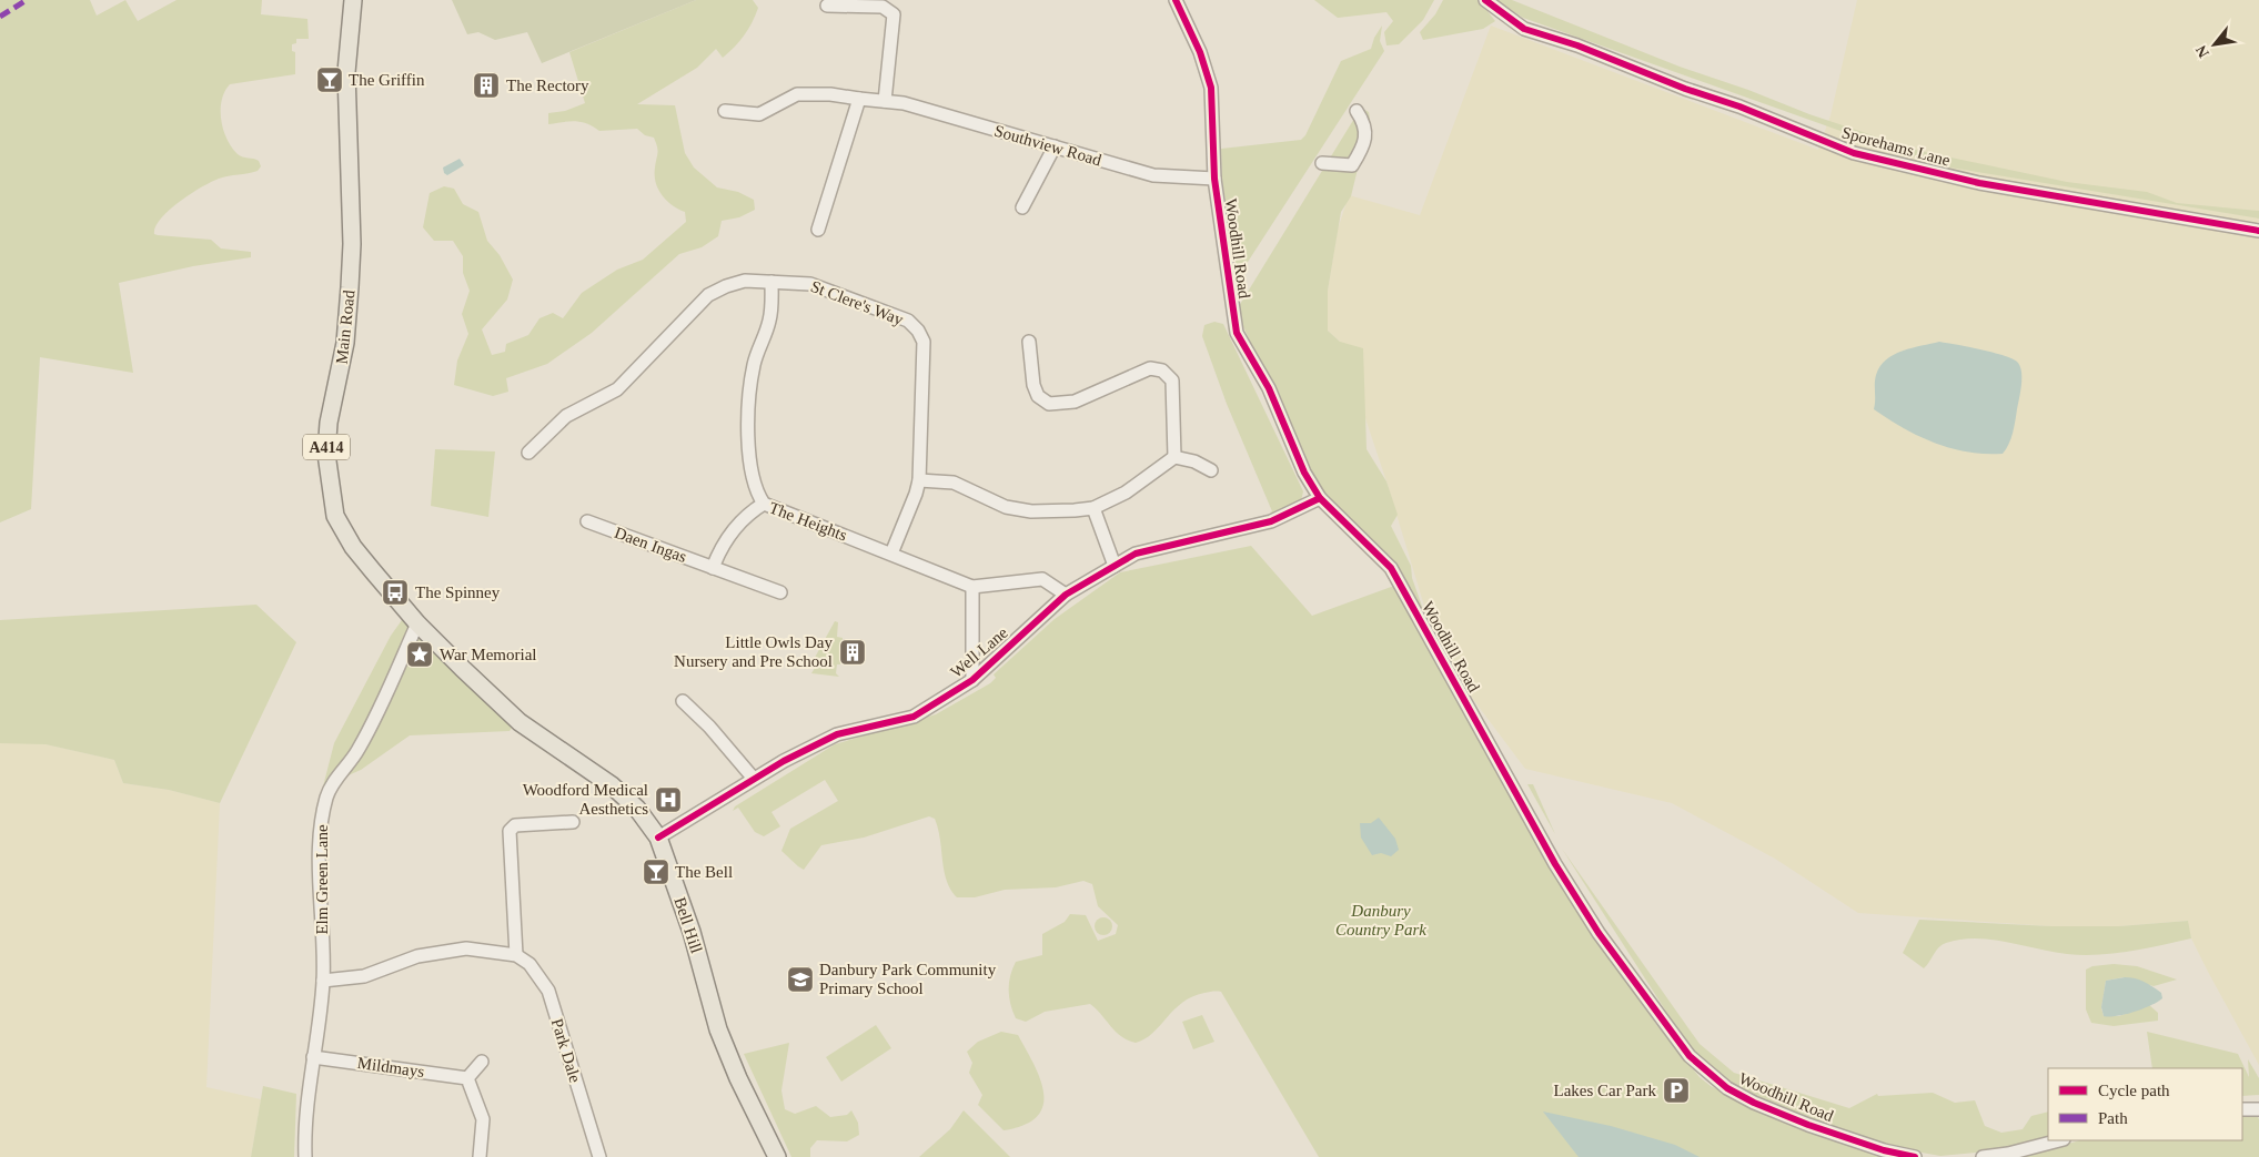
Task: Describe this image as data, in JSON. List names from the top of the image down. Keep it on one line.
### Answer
{"streets":{"main road":["Main Road","A414","Bell Hill"],"street":["Southview Road","Sporehams Lane","Woodhill Road","St Clere's Way","The Heights","Daen Ingas","Well Lane","Elm Green Lane","Park Dale","Mildmays"]},"crossings":[["Southview Road","Woodhill Road"],["Woodhill Road","Well Lane"],["St Clere's Way","The Heights"],["Main Road","Elm Green Lane"],["Main Road","Bell Hill"],["Well Lane","Bell Hill"],["Elm Green Lane","Bell Hill"],["Elm Green Lane","Mildmays"]],"parks":["Danbury Country Park"],"places":{"bar":["The Griffin","The Bell"],"building":["The Rectory","Little Owls Day Nursery and Pre School"],"bus stop":["The Spinney"],"place":["War Memorial"],"hospital":["Woodford Medical Aesthetics"],"school or university":["Danbury Park Community Primary School"],"parking":["Lakes Car Park"]},"legend":["Cycle path","Path"],"north":"bottom left"}
